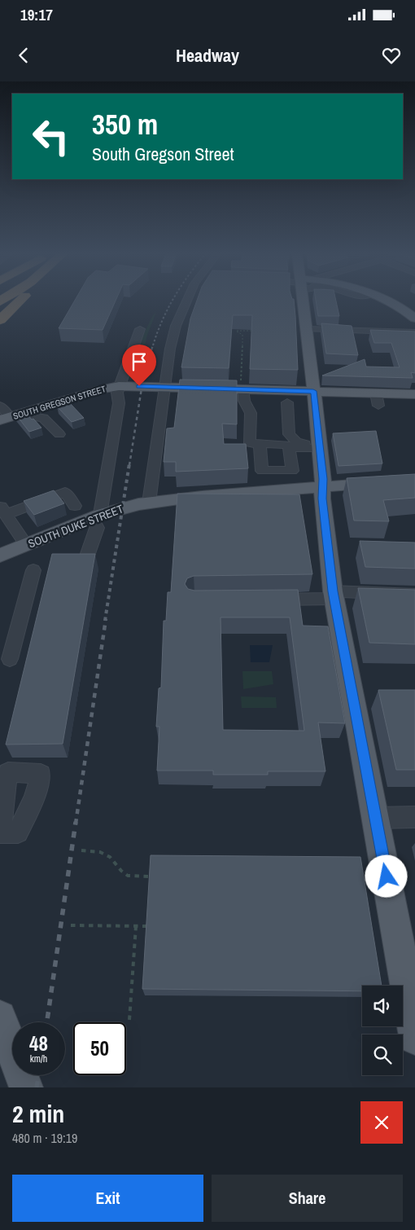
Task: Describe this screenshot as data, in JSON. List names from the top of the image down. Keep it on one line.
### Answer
{"streets":{"main road":["SOUTH GREGSON STREET","SOUTH DUKE STREET"]},"page":{"status":"19:17","header":"Headway","turn":["350 m","South Gregson Street"],"speed":"48 km/h","limit":"50","heading":["2 min","480 m · 19:19"],"buttons":["Exit","Share"]}}
